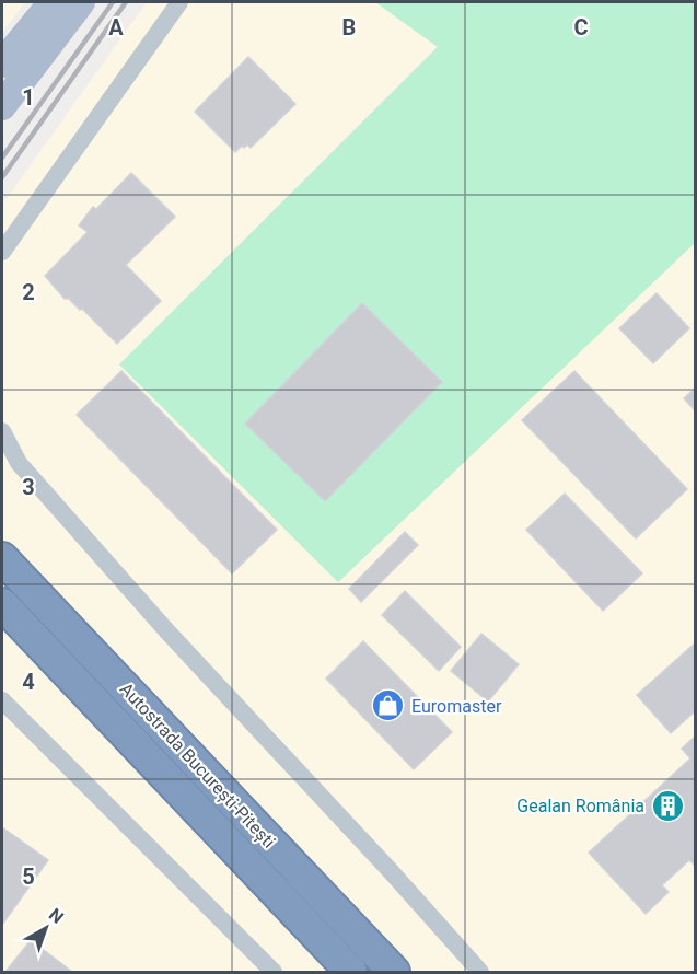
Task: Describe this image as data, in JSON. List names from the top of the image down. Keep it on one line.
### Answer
{"streets":{"highway":["Autostrada București-Pitești"]},"places":{"shop":["Euromaster"],"building":["Gealan România"]},"north":"top right","grid":{"columns":["A","B","C"],"rows":["1","2","3","4","5"]}}
